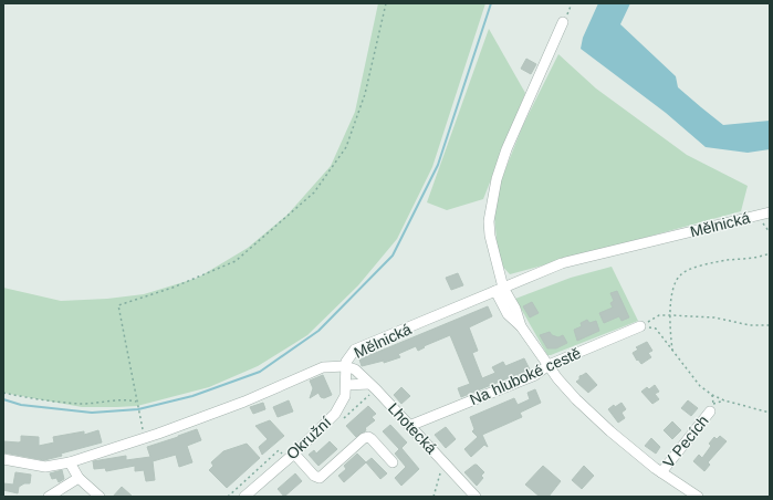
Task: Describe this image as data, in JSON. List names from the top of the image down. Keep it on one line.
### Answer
{"streets":{"street":["Mělnická","Na hluboké cestě","Lhotecká","Okružní","V Pecích"]},"crossings":[["Mělnická","Lhotecká"],["Mělnická","Okružní"],["Na hluboké cestě","Lhotecká"],["Lhotecká","Okružní"]]}
